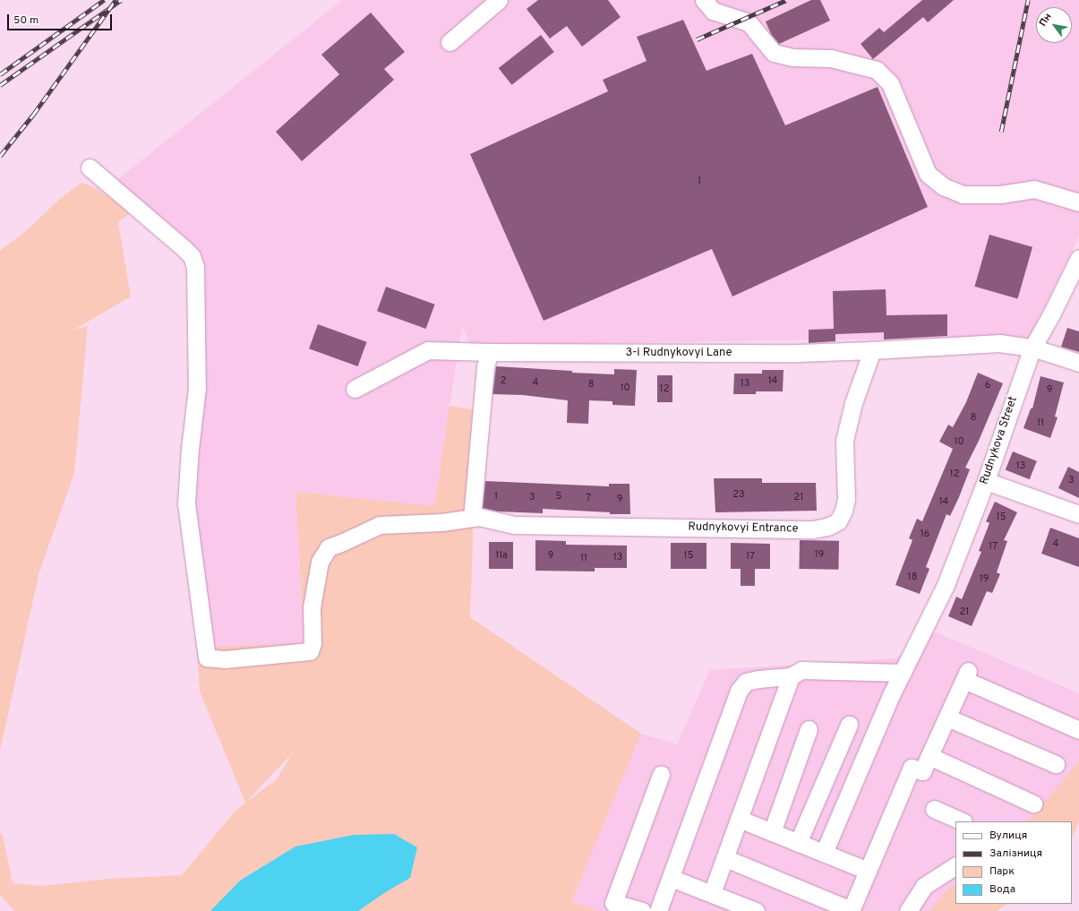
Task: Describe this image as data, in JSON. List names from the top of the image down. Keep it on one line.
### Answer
{"streets":{"street":["3-i Rudnykovyi Lane","Rudnykova Street","Rudnykovyi Entrance"]},"crossings":[["3-i Rudnykovyi Lane","Rudnykova Street"],["3-i Rudnykovyi Lane","Rudnykovyi Entrance"]],"house_numbers":["1","2","14","4","13","8","6","10","12","9","8","11","10","13","12","3","23","1","5","3","21","7","9","14","15","16","4","17","19","11а","9","15","17","13","11","18","19","21"],"legend":["Вулиця","Залізниця","Парк","Вода"],"scale_bar":"50 m","north":"top left"}
